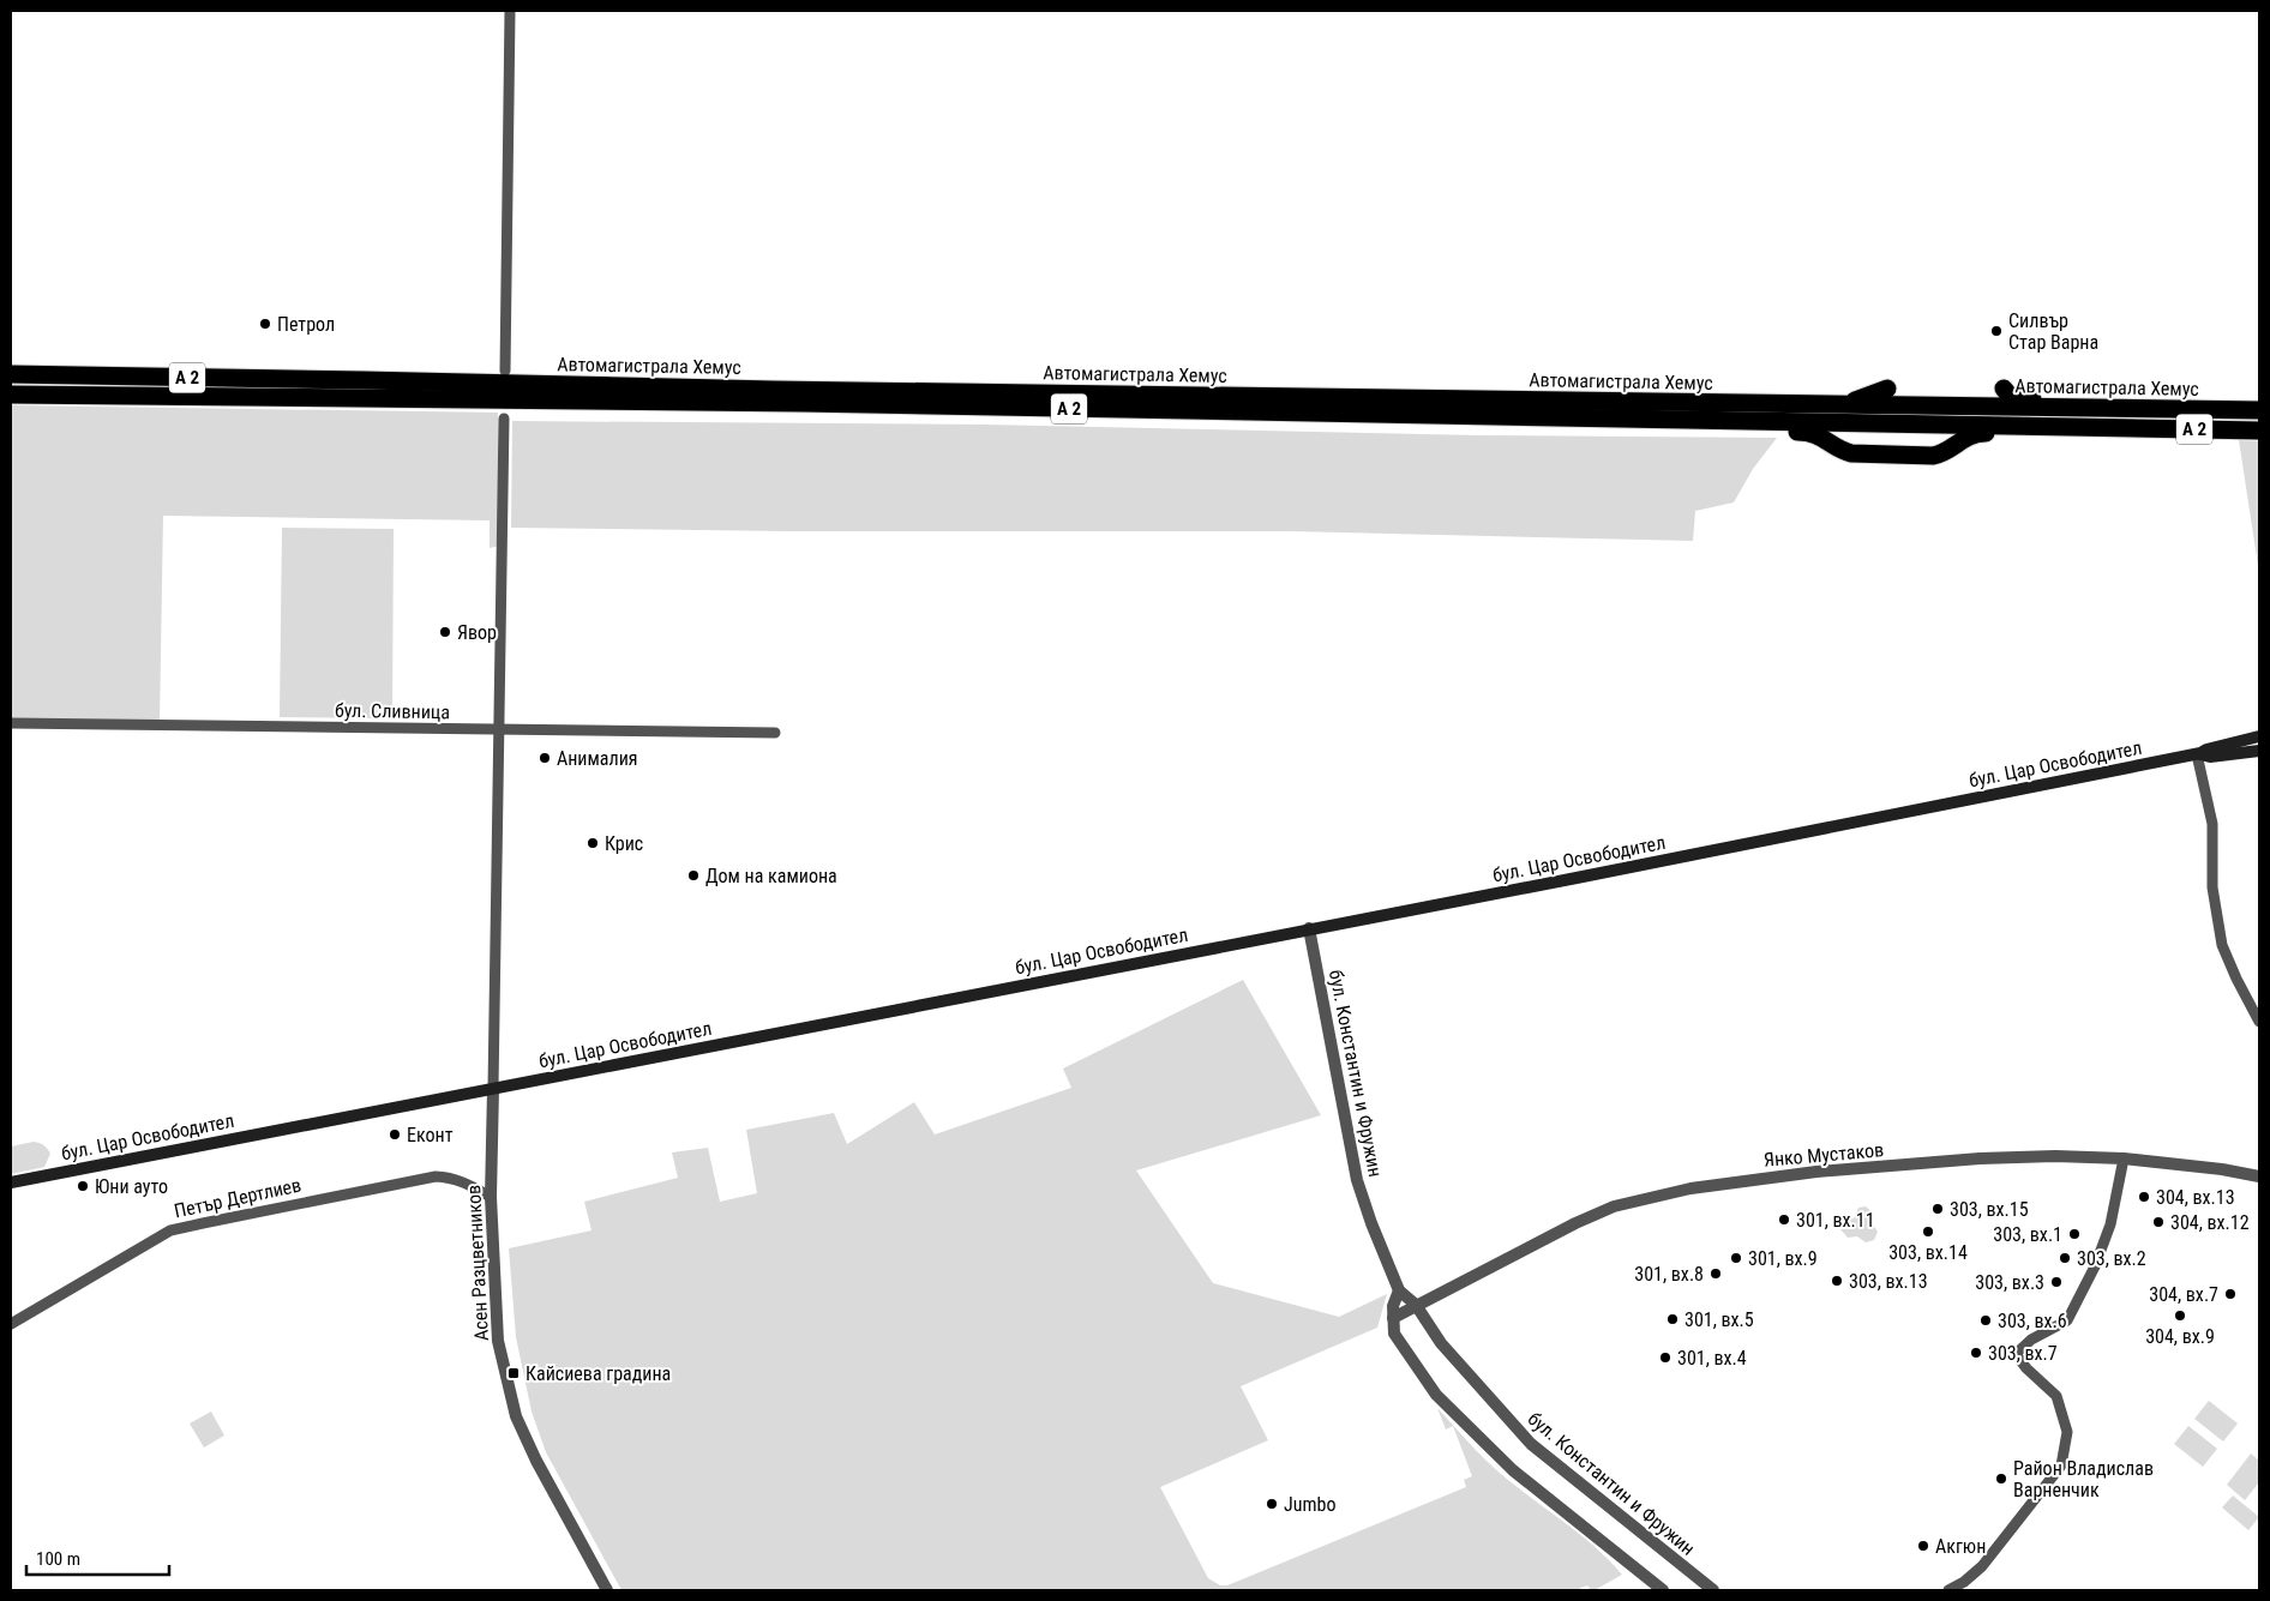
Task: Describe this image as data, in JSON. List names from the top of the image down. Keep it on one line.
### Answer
{"streets":{"highway":["Автомагистрала Хемус","A 2"],"main road":["бул. Цар Освободител"],"street":["бул. Сливница","бул. Константин и Фружин","Янко Мустаков","Петър Дертлиев","Асен Разцветников"]},"crossings":[["бул. Цар Освободител","бул. Константин и Фружин"],["бул. Цар Освободител","Асен Разцветников"],["бул. Константин и Фружин","Янко Мустаков"],["Петър Дертлиев","Асен Разцветников"]],"places":{"other":["Петрол","Силвър Стар Варна","Явор","Анималия","Крис","Дом на камиона","Еконт","Юни ауто","304, вх.13","303, вх.15","301, вх.11","304, вх.12","303, вх.14","303, вх.1","301, вх.9","303, вх.2","301, вх.8","303, вх.13","303, вх.3","304, вх.7","304, вх.9","301, вх.5","303, вх.6","303, вх.7","301, вх.4","Район Владислав Варненчик","Jumbo","Акгюн"],"transit":["Кайсиева градина"]},"scale_bar":"100 m"}
